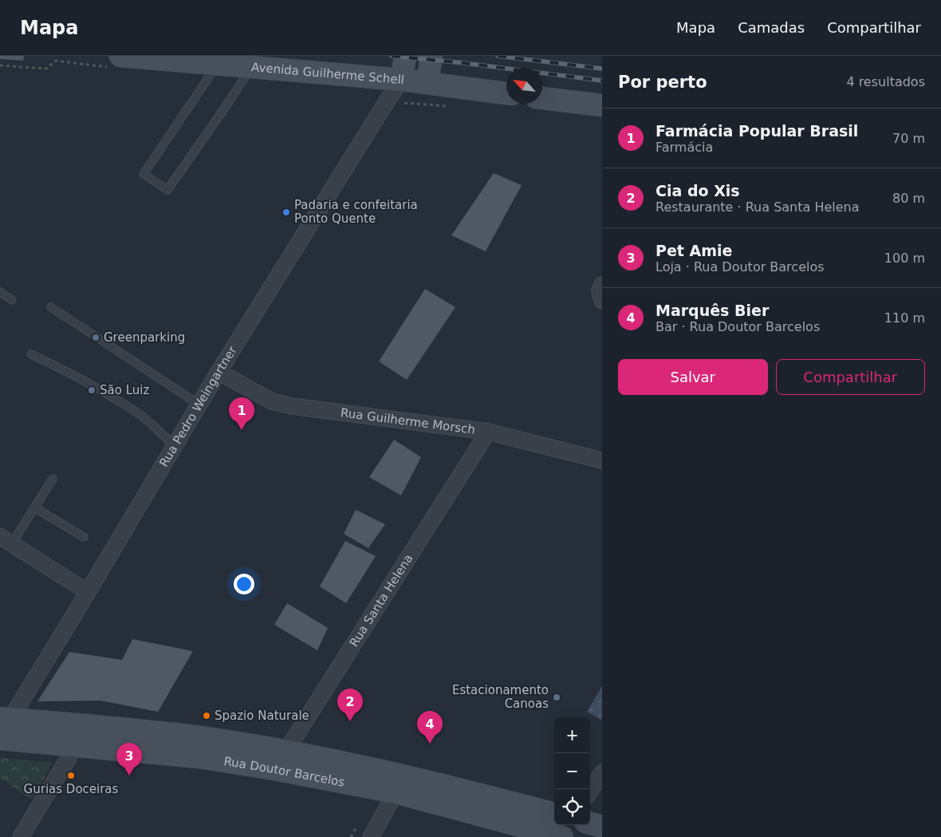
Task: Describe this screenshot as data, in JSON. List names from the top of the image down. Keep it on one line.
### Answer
{"streets":{"main road":["Avenida Guilherme Schell","Rua Doutor Barcelos"],"street":["Rua Pedro Weingartner","Rua Guilherme Morsch","Rua Santa Helena"]},"crossings":[["Avenida Guilherme Schell","Rua Pedro Weingartner"],["Rua Pedro Weingartner","Rua Guilherme Morsch"],["Rua Pedro Weingartner","Rua Doutor Barcelos"],["Rua Guilherme Morsch","Rua Santa Helena"],["Rua Santa Helena","Rua Doutor Barcelos"]],"places":["Padaria e confeitaria Ponto Quente","Greenparking","São Luiz","Estacionamento Canoas","Spazio Naturale","Gurias Doceiras"],"north":"top left","page":{"header":"Mapa","nav":["Mapa","Camadas","Compartilhar"],"heading":["Por perto","4 resultados"],"list":[{"mark":"1","name":"Farmácia Popular Brasil","note":"Farmácia","value":"70 m"},{"mark":"2","name":"Cia do Xis","note":"Restaurante · Rua Santa Helena","value":"80 m"},{"mark":"3","name":"Pet Amie","note":"Loja · Rua Doutor Barcelos","value":"100 m"},{"mark":"4","name":"Marquês Bier","note":"Bar · Rua Doutor Barcelos","value":"110 m"}],"buttons":["Salvar","Compartilhar"],"pins":["1","2","4","3"],"map_buttons":["+","−"]}}
